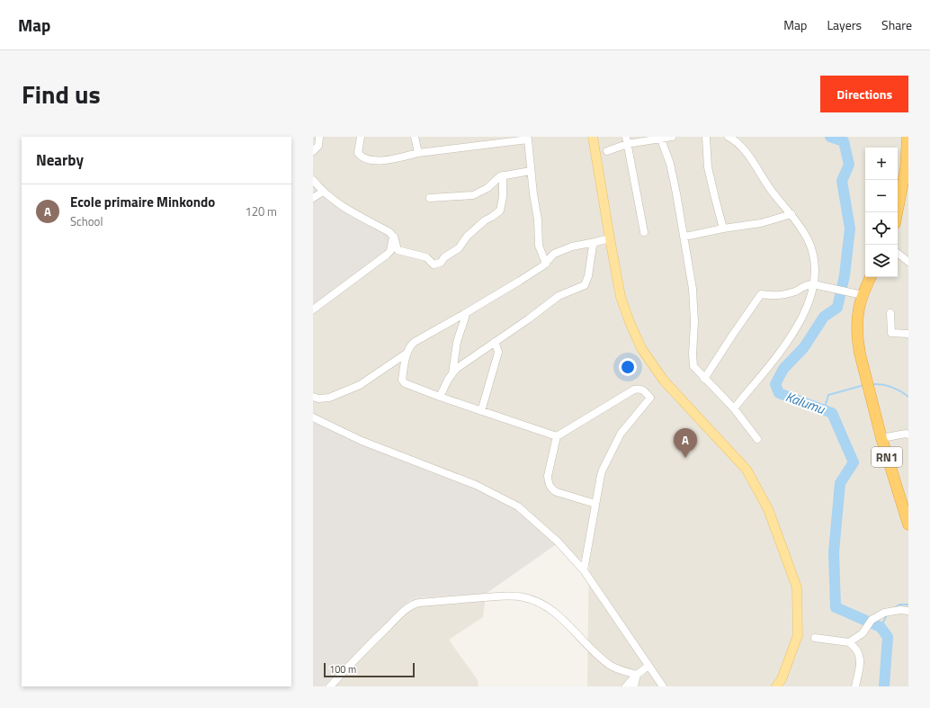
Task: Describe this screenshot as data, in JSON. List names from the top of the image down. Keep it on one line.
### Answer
{"streets":{"highway":["RN1"]},"water":["Kalumu"],"scale_bar":"100 m","page":{"header":"Map","nav":["Map","Layers","Share"],"title":"Find us","buttons":"Directions","heading":"Nearby","map_buttons":["+","−"],"list":[{"mark":"A","name":"Ecole primaire Minkondo","note":"School","value":"120 m"}],"pins":"A","scale":"100 m"}}
